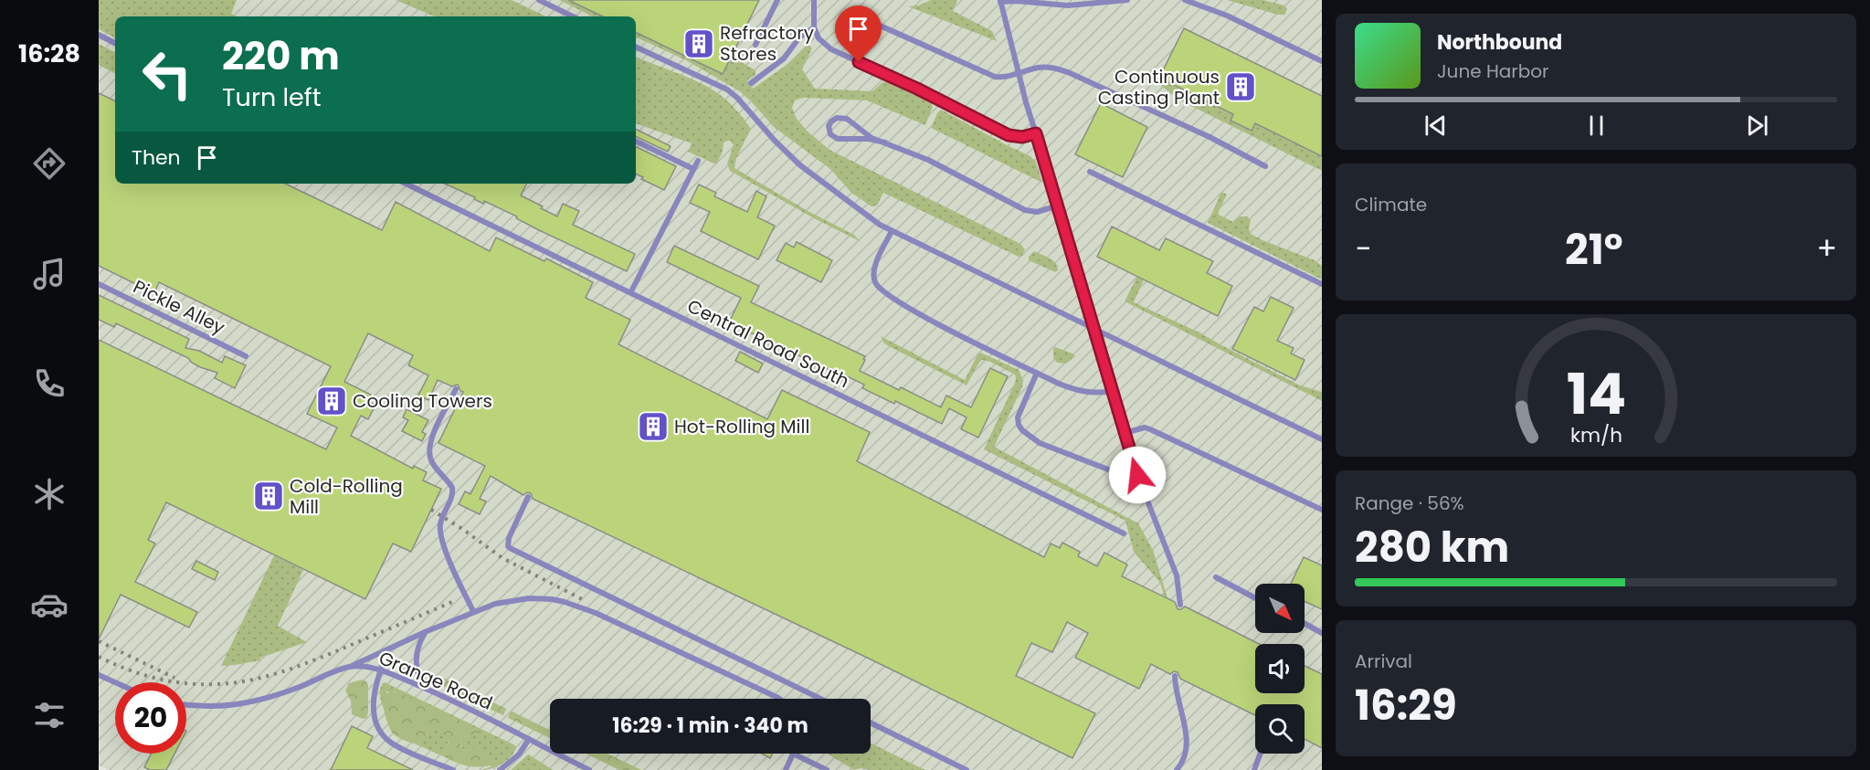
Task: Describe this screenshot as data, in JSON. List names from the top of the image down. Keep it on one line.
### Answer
{"streets":{"lane":["Pickle Alley","Central Road South","Grange Road"]},"places":{"building":["Refractory Stores","Continuous Casting Plant","Cooling Towers","Hot-Rolling Mill","Cold-Rolling Mill"]},"north":"bottom right","page":{"tabs":"16:28","turn":["220 m","Turn left"],"song":["Northbound","June Harbor"],"then":"Then","tile":["Climate",["Range · 56%","280 km"],["Arrival","16:29"]],"heat":["−","21°","+"],"limit":"20","trip":"16:29 · 1 min · 340 m","gauge":["14","km/h"]}}
